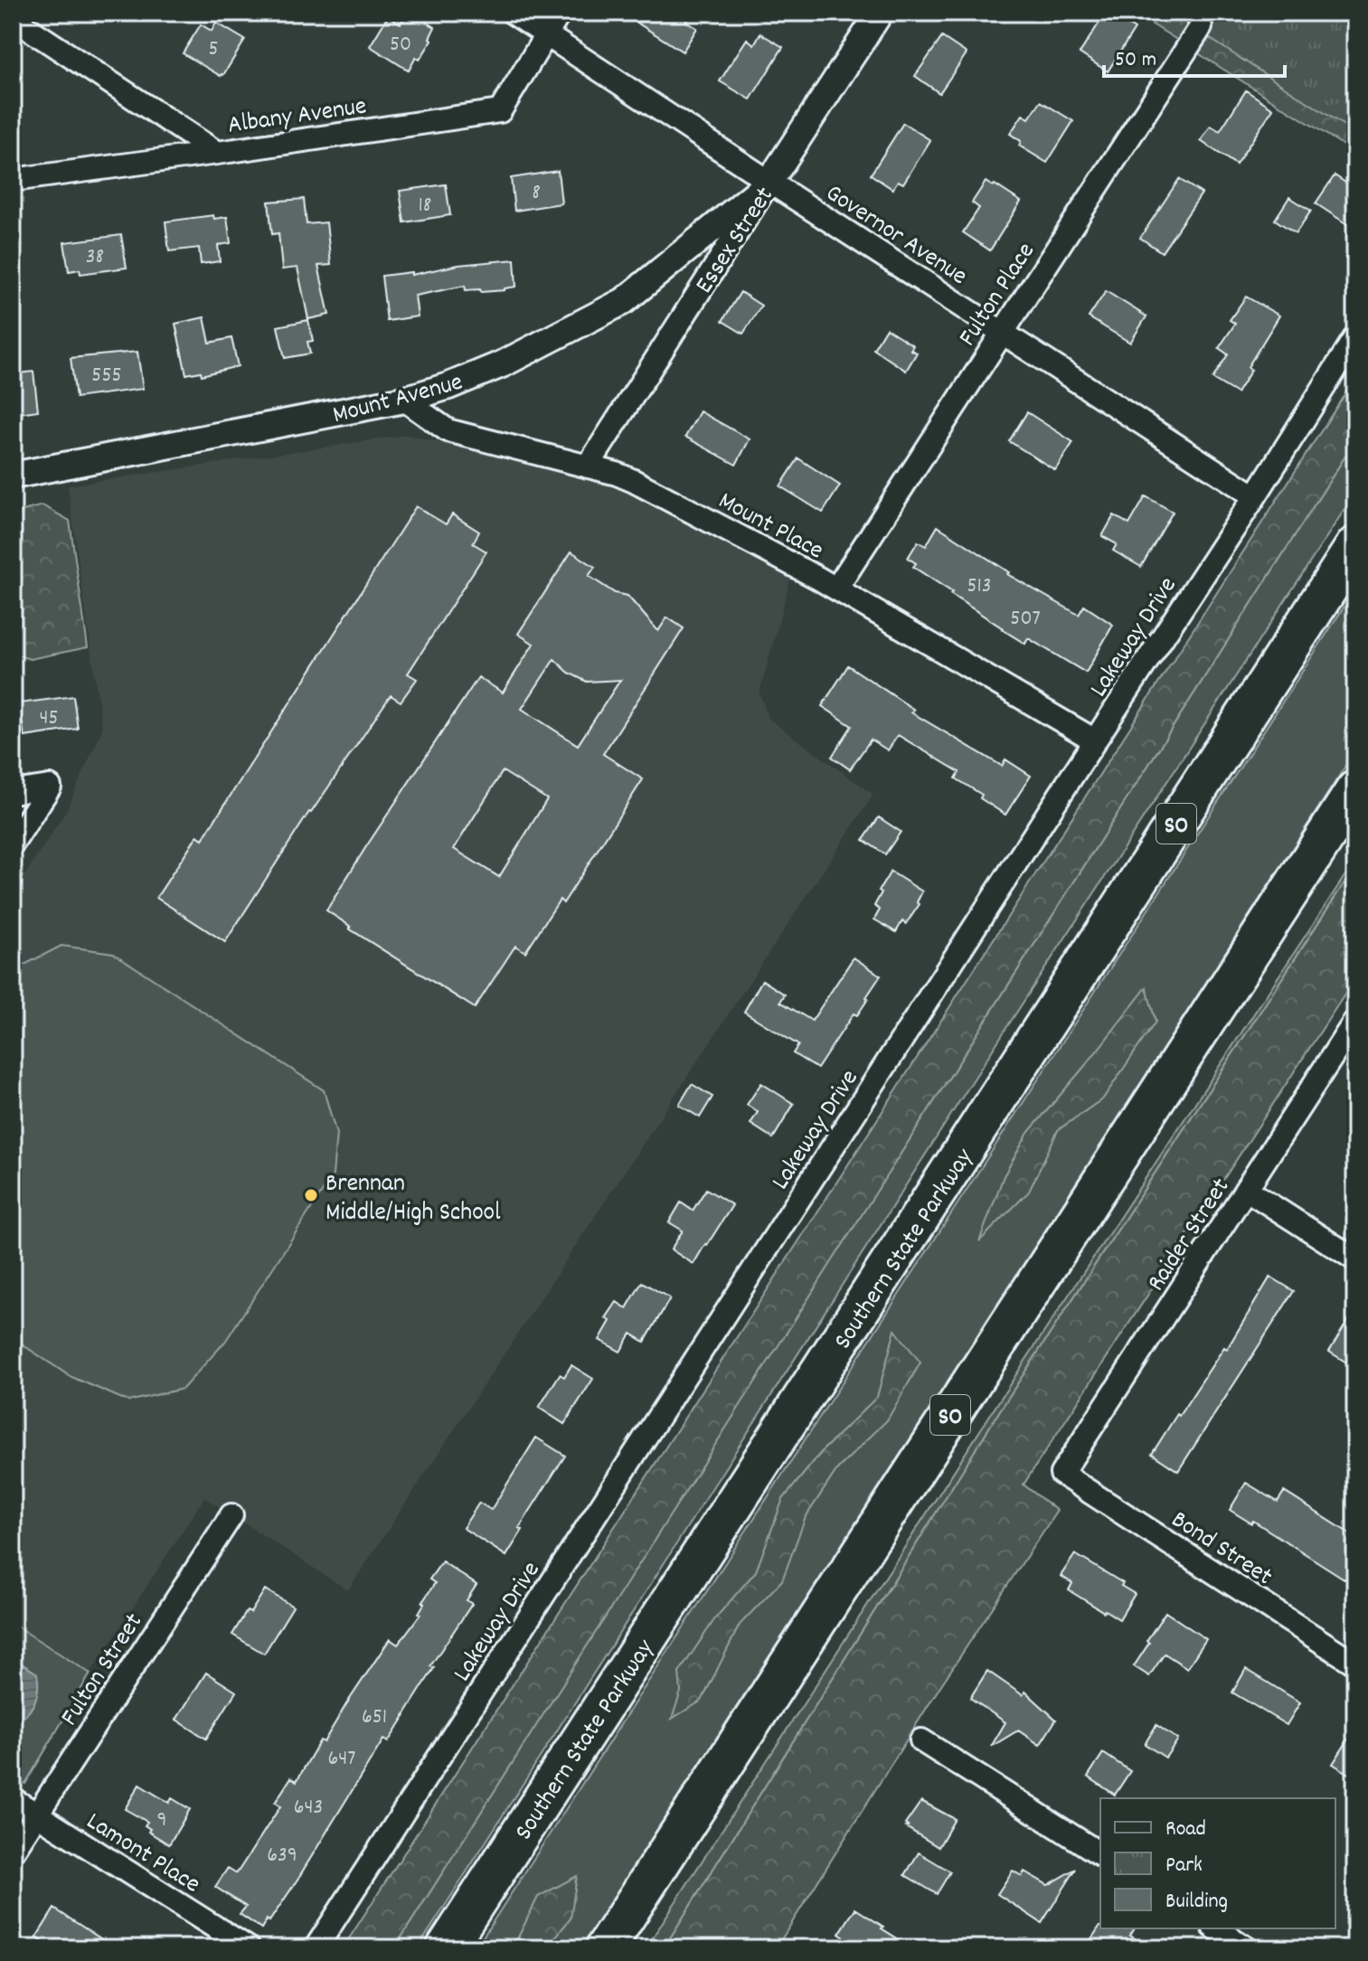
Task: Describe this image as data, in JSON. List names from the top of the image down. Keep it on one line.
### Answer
{"streets":{"highway":["SO","Southern State Parkway"],"street":["Albany Avenue","Governor Avenue","Essex Street","Fulton Place","Mount Avenue","Mount Place","Lakeway Drive","Raider Street","Bond Street","Fulton Street","Lamont Place"]},"crossings":[["Albany Avenue","Governor Avenue"],["Governor Avenue","Essex Street"],["Governor Avenue","Fulton Place"],["Governor Avenue","Mount Avenue"],["Governor Avenue","Lakeway Drive"],["Essex Street","Mount Avenue"],["Essex Street","Mount Place"],["Fulton Place","Mount Place"],["Mount Avenue","Mount Place"],["Mount Place","Lakeway Drive"],["Raider Street","Bond Street"],["Fulton Street","Lamont Place"]],"places":["Brennan Middle/High School"],"house_numbers":["50","5","8","18","38","555","513","507","45","651","647","643","9","639"],"legend":["Road","Park","Building"],"scale_bar":"50 m"}
